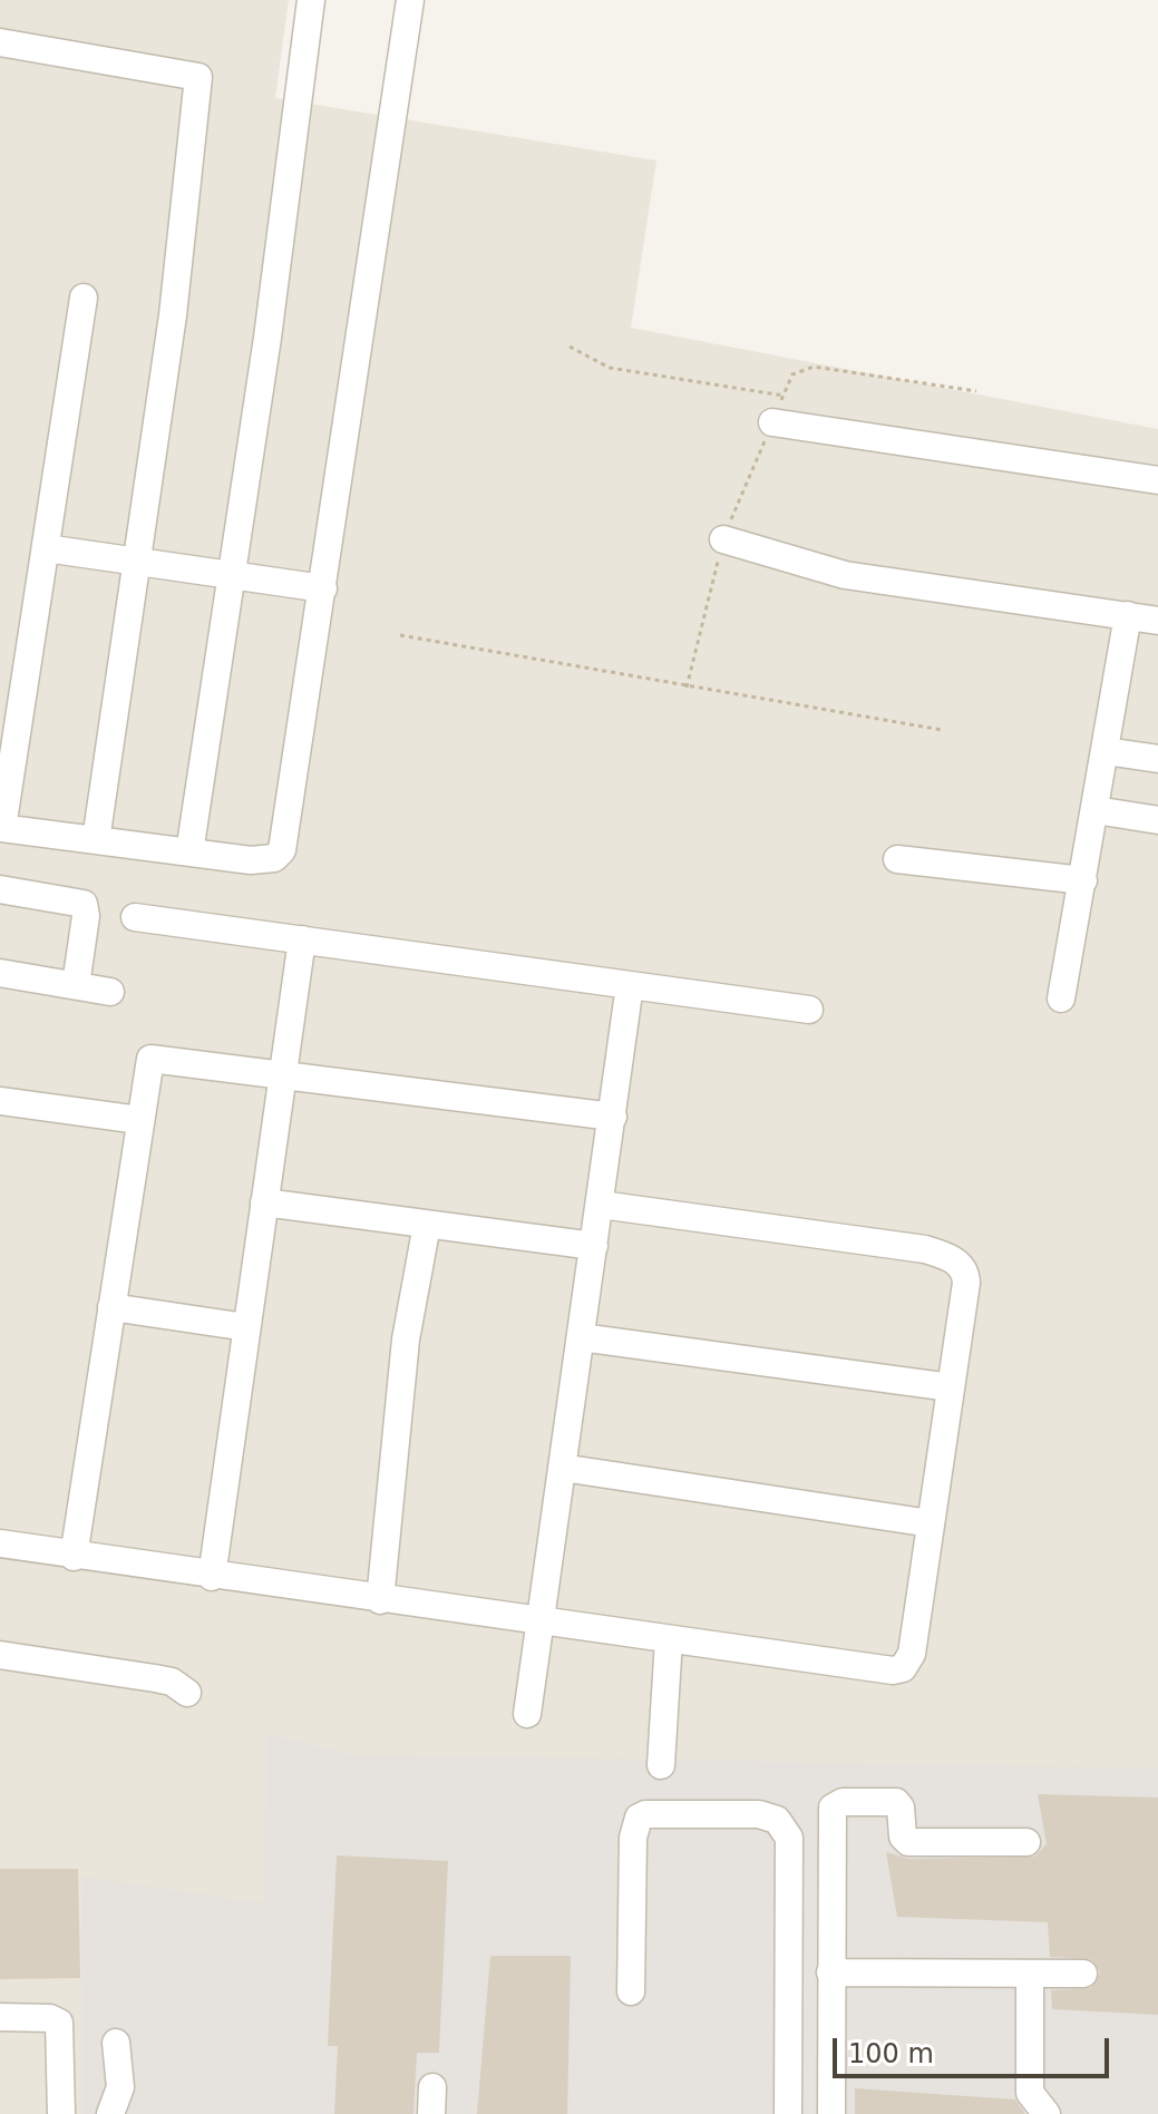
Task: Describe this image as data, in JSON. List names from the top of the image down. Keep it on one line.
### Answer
{"scale_bar":"100 m"}
